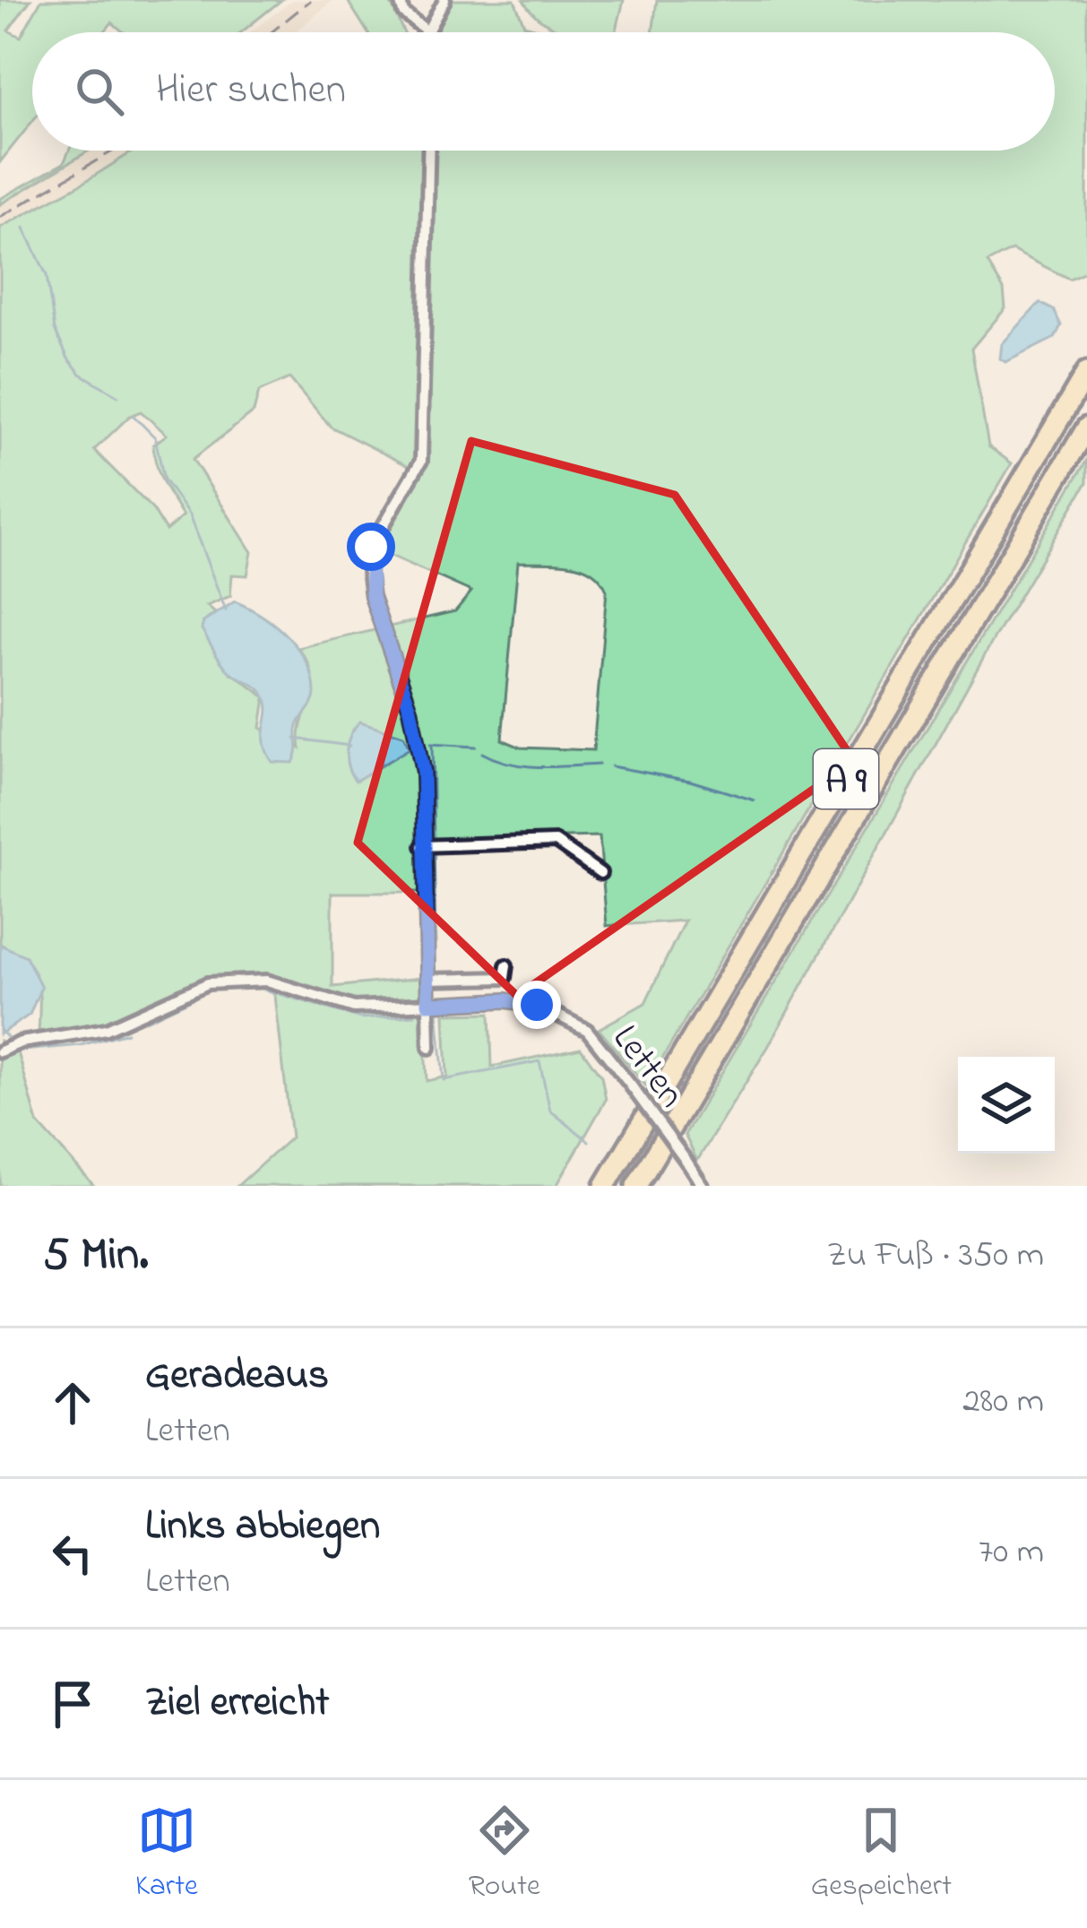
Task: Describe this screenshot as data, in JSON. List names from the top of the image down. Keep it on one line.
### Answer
{"streets":{"highway":["A 9"],"street":["Letten"]},"page":{"search":"Hier suchen","heading":["5 Min.","Zu Fuß · 350 m"],"list":[["Geradeaus","Letten","280 m"],["Links abbiegen","Letten","70 m"],"Ziel erreicht"],"nav":["Karte","Route","Gespeichert"]}}
